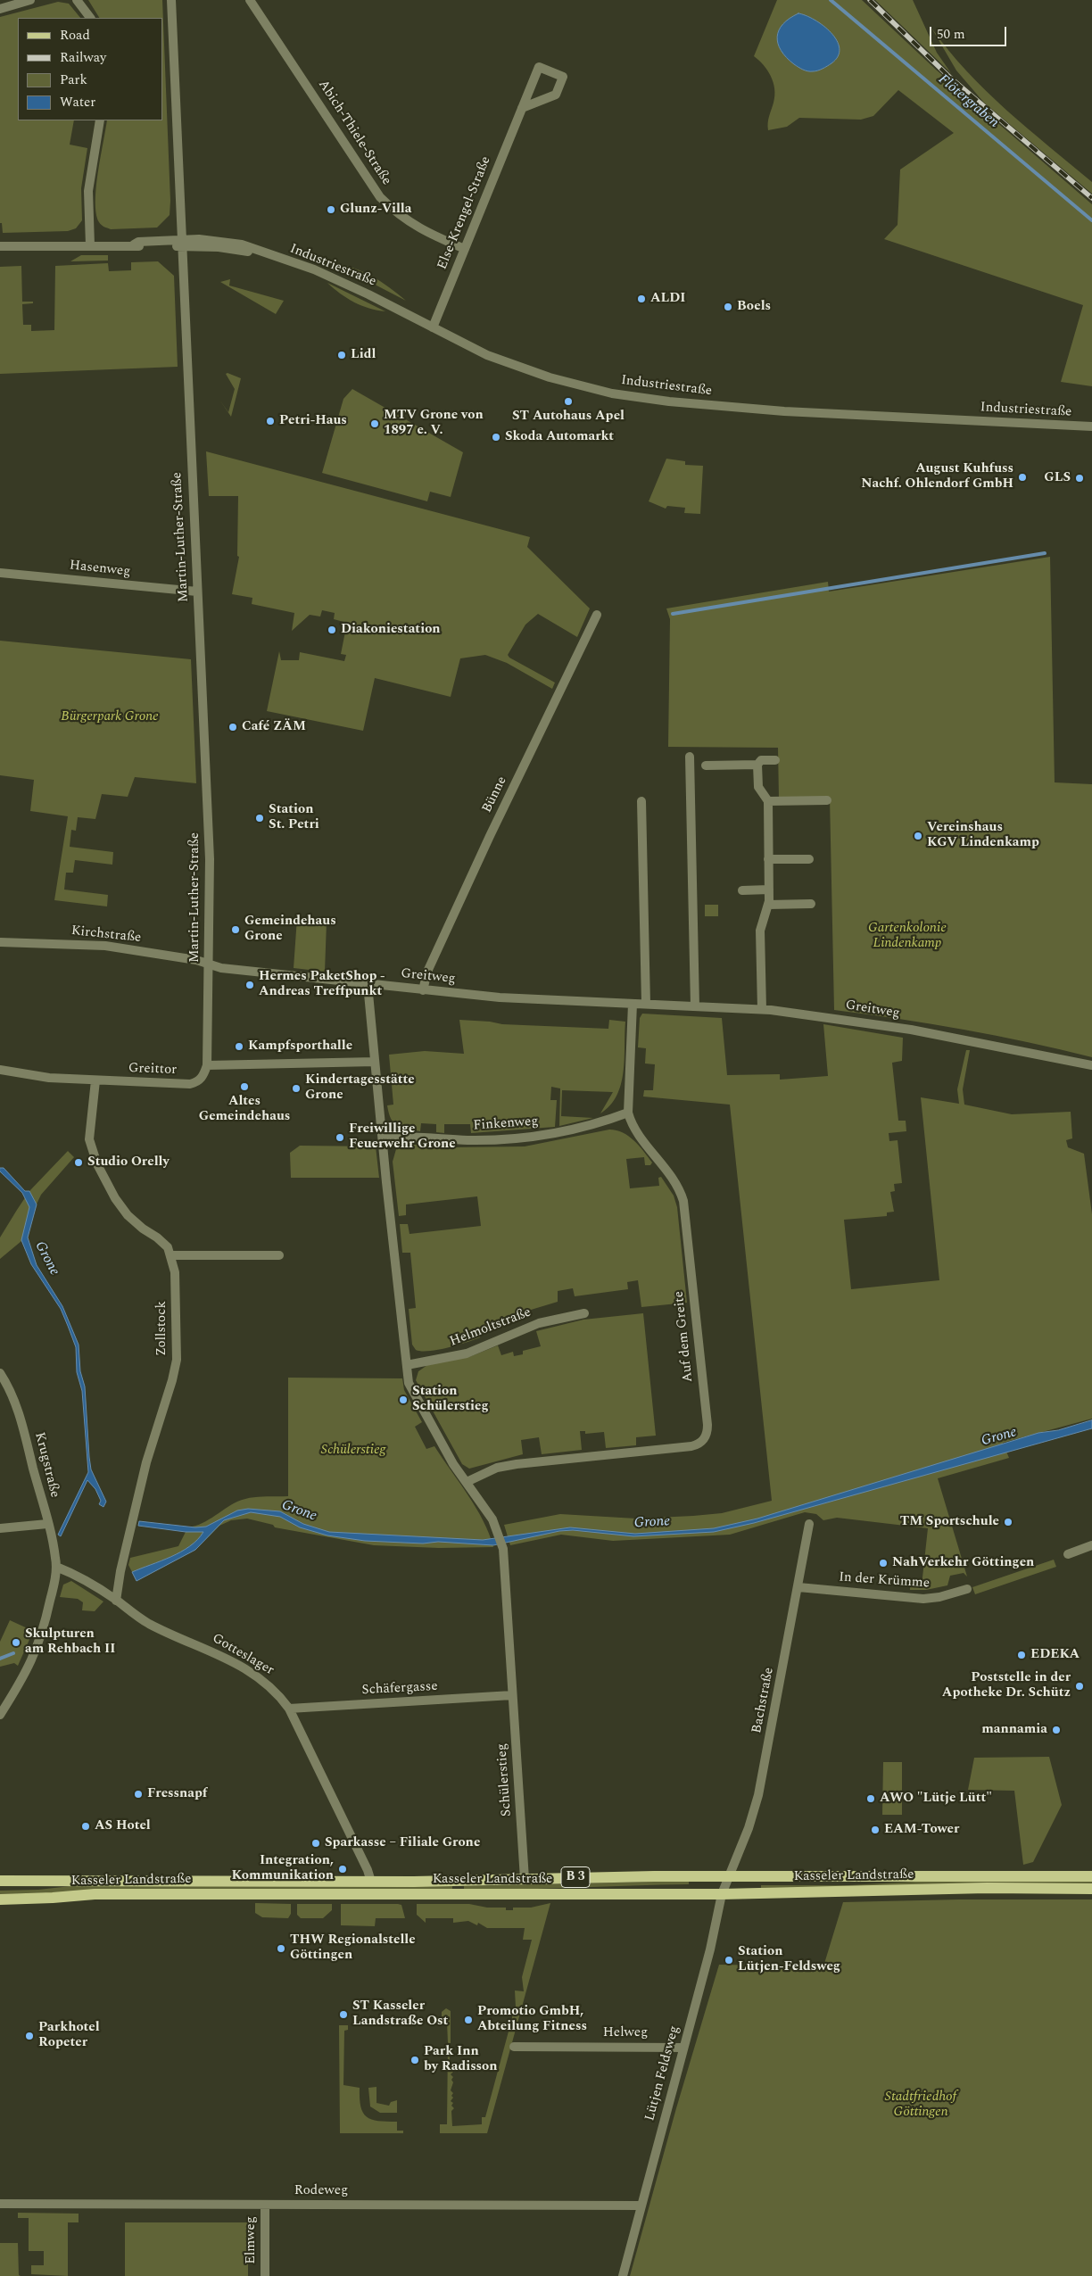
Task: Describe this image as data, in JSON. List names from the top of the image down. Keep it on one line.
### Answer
{"streets":{"main road":["Kasseler Landstraße","B 3"],"street":["Abich-Thiele-Straße","Else-Krengel-Straße","Industriestraße","Martin-Luther-Straße","Hasenweg","Bünne","Kirchstraße","Greitweg","Greittor","Finkenweg","Helmoltstraße","Zollstock","Auf dem Greite","Krugstraße","In der Krümme","Gotteslager","Schäfergasse","Bachstraße","Schülerstieg","Helweg","Lütjen Feldsweg","Rodeweg","Elmweg"]},"crossings":[["Abich-Thiele-Straße","Else-Krengel-Straße"],["Else-Krengel-Straße","Industriestraße"],["Industriestraße","Martin-Luther-Straße"],["Martin-Luther-Straße","Hasenweg"],["Martin-Luther-Straße","Kirchstraße"],["Martin-Luther-Straße","Greitweg"],["Martin-Luther-Straße","Greittor"],["Bünne","Greitweg"],["Kirchstraße","Greitweg"],["Greitweg","Auf dem Greite"],["Greitweg","Schülerstieg"],["Greittor","Zollstock"],["Finkenweg","Auf dem Greite"],["Finkenweg","Schülerstieg"],["Helmoltstraße","Schülerstieg"],["Zollstock","Gotteslager"],["Auf dem Greite","Schülerstieg"],["Krugstraße","Gotteslager"],["In der Krümme","Bachstraße"],["Gotteslager","Schäfergasse"],["Gotteslager","Kasseler Landstraße"],["Schäfergasse","Schülerstieg"],["Bachstraße","Kasseler Landstraße"],["Bachstraße","Lütjen Feldsweg"],["Schülerstieg","Kasseler Landstraße"],["Kasseler Landstraße","Lütjen Feldsweg"],["Helweg","Lütjen Feldsweg"],["Lütjen Feldsweg","Rodeweg"],["Rodeweg","Elmweg"]],"water":["Flötergraben","Grone"],"parks":["Bürgerpark Grone","Gartenkolonie Lindenkamp","Schülerstieg","Stadtfriedhof Göttingen"],"places":["Glunz-Villa","ALDI","Boels","Lidl","ST Autohaus Apel","Petri-Haus","MTV Grone von 1897 e. V.","Skoda Automarkt","August Kuhfuss Nachf. Ohlendorf GmbH","GLS","Diakoniestation","Café ZÄM","Station St. Petri","Vereinshaus KGV Lindenkamp","Gemeindehaus Grone","Hermes PaketShop - Andreas Treffpunkt","Kampfsporthalle","Altes Gemeindehaus","Kindertagesstätte Grone","Freiwillige Feuerwehr Grone","Studio Orelly","Station Schülerstieg","TM Sportschule","NahVerkehr Göttingen","Skulpturen am Rehbach II","EDEKA","Poststelle in der Apotheke Dr. Schütz","mannamia","Fressnapf","AWO \"Lütje Lütt\"","AS Hotel","EAM-Tower","Sparkasse – Filiale Grone","Integration, Kommunikation","THW Regionalstelle Göttingen","Station Lütjen-Feldsweg","ST Kasseler Landstraße Ost","Promotio GmbH, Abteilung Fitness","Parkhotel Ropeter","Park Inn by Radisson"],"legend":["Road","Railway","Park","Water"],"scale_bar":"50 m"}
